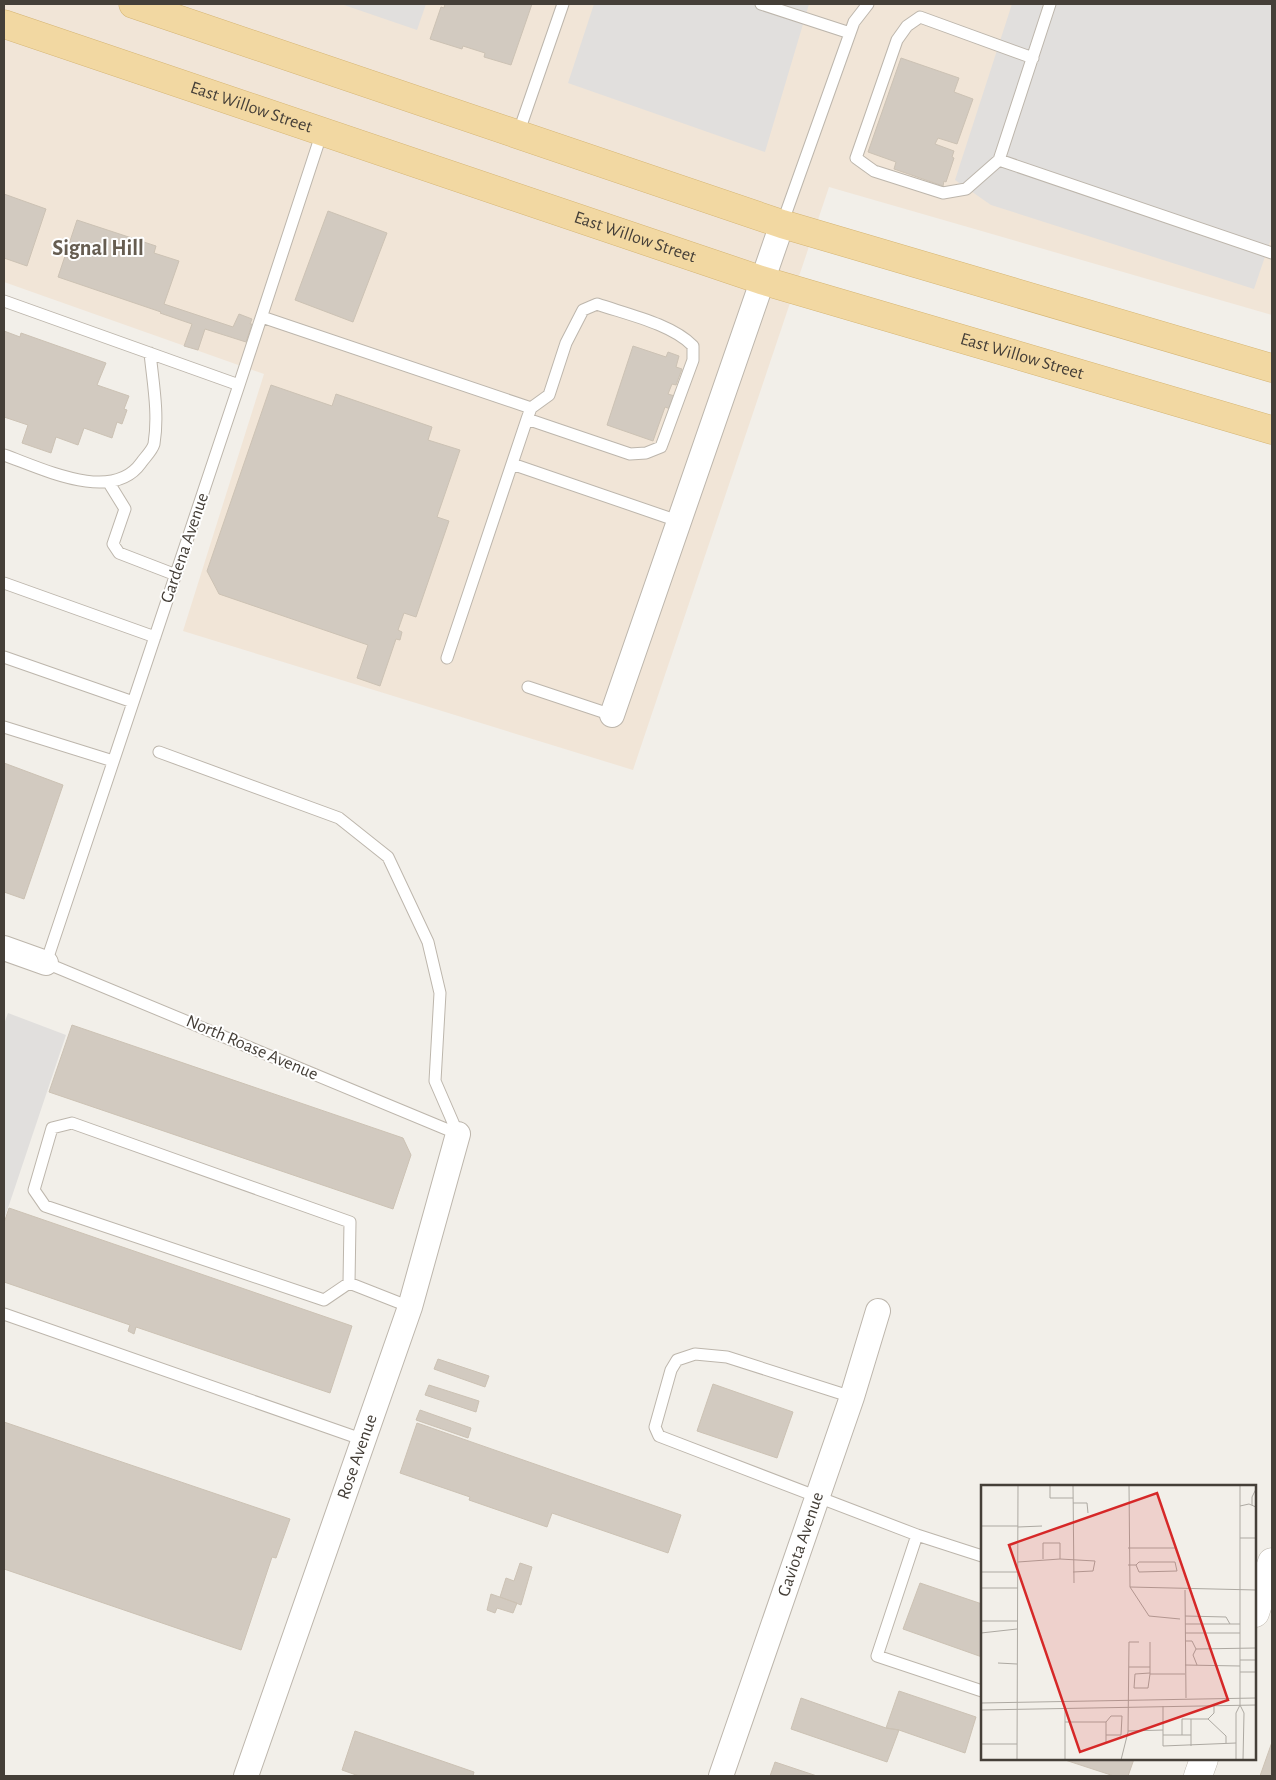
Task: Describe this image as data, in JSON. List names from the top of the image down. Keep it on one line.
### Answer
{"streets":{"main road":["East Willow Street"],"street":["Rose Avenue","Gaviota Avenue"],"lane":["Gardena Avenue","North Roase Avenue"]},"crossings":[["East Willow Street","Gardena Avenue"],["Gardena Avenue","North Roase Avenue"],["North Roase Avenue","Rose Avenue"]],"districts":["Signal Hill"]}
